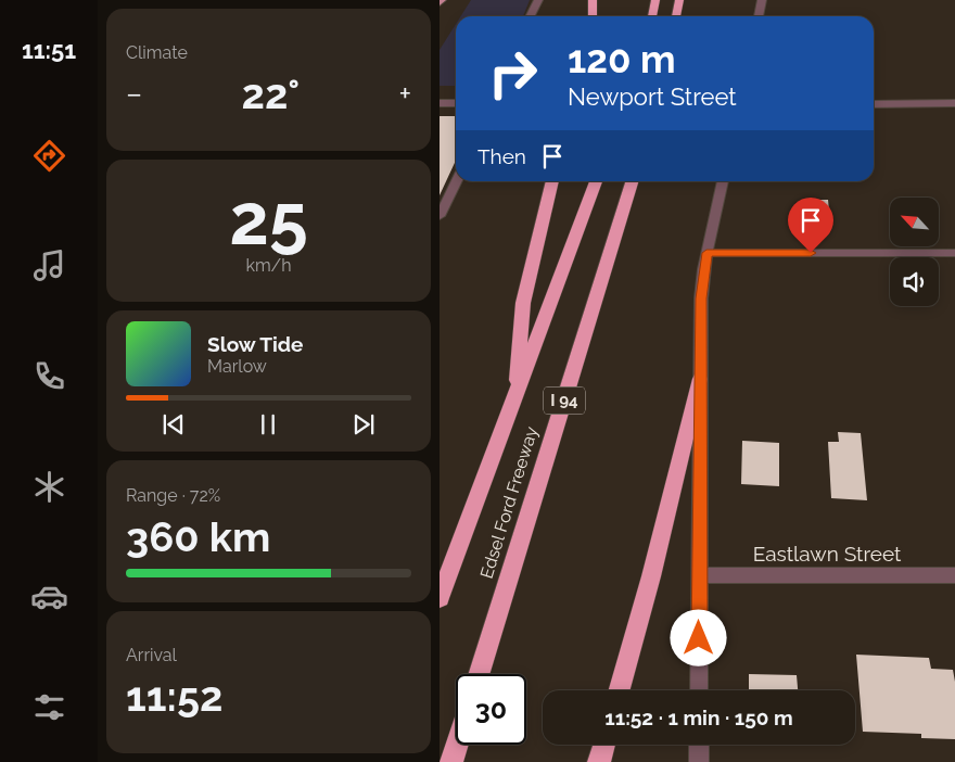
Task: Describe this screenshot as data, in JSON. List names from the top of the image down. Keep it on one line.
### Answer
{"streets":{"highway":["I 94","Edsel Ford Freeway"],"street":["Eastlawn Street"]},"north":"top left","page":{"tabs":"11:51","tile":["Climate",["25","km/h"],["Range · 72%","360 km"],["Arrival","11:52"]],"turn":["120 m","Newport Street"],"heat":["−","22°","+"],"then":"Then","song":["Slow Tide","Marlow"],"limit":"30","trip":"11:52 · 1 min · 150 m"}}
